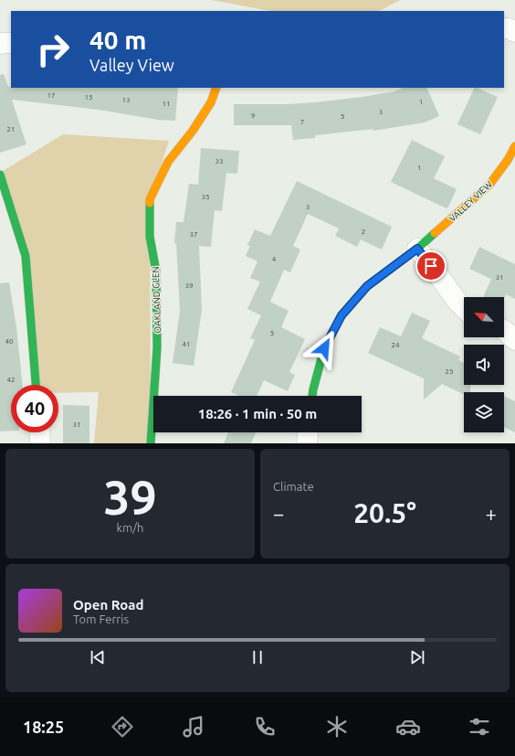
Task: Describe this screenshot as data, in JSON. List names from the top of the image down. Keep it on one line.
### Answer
{"streets":{"street":["VALLEY VIEW","OAKLAND GLEN"]},"house_numbers":["17","15","13","1","11","3","9","5","7","21","33","1","35","3","2","37","4","31","39","5","40","41","24","25","42","31"],"north":"top left","page":{"turn":["40 m","Valley View"],"limit":"40","trip":"18:26 · 1 min · 50 m","tile":[["39","km/h"],"Climate"],"heat":["−","20.5°","+"],"song":["Open Road","Tom Ferris"],"tabs":"18:25"}}
